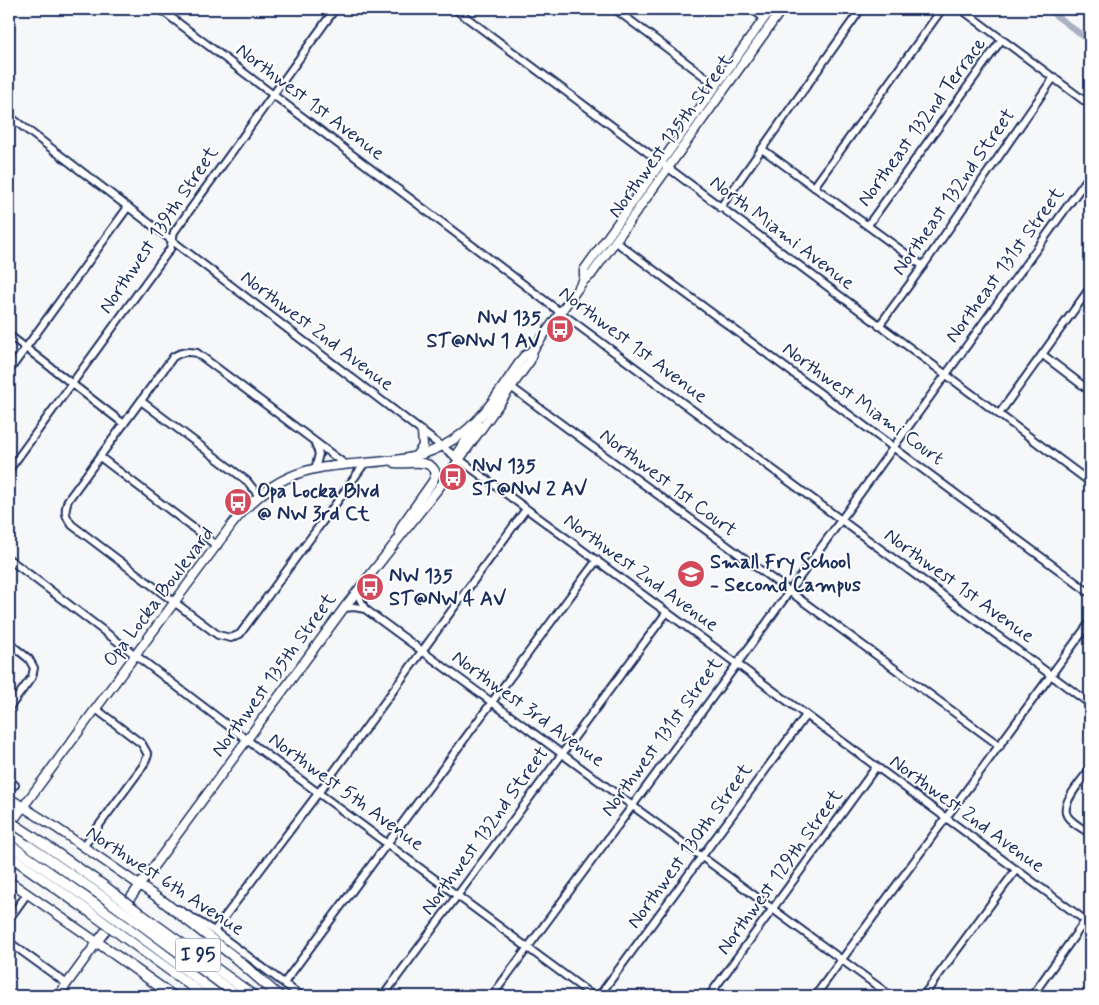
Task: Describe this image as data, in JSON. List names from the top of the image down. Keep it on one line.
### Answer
{"streets":{"highway":["I 95"],"main road":["Northwest 135th Street","Opa Locka Boulevard","Northwest 6th Avenue"],"street":["Northwest 1st Avenue","Northeast 132nd Terrace","Northeast 132nd Street","Northwest 139th Street","North Miami Avenue","Northeast 131st Street","Northwest 2nd Avenue","Northwest Miami Court","Northwest 1st Court","Northwest 3rd Avenue","Northwest 131st Street","Northwest 5th Avenue","Northwest 132nd Street","Northwest 130th Street","Northwest 129th Street"]},"crossings":[["Northwest 1st Avenue","Northwest 135th Street"],["Northwest 1st Avenue","Northwest 139th Street"],["Northwest 1st Avenue","Northwest 131st Street"],["Northwest 135th Street","North Miami Avenue"],["Northwest 135th Street","Northwest 2nd Avenue"],["Northwest 135th Street","Northwest Miami Court"],["Northwest 135th Street","Northwest 1st Court"],["Northwest 135th Street","Opa Locka Boulevard"],["Northwest 135th Street","Northwest 5th Avenue"],["Northwest 135th Street","Northwest 6th Avenue"],["Northeast 132nd Street","North Miami Avenue"],["Northwest 139th Street","Northwest 2nd Avenue"],["North Miami Avenue","Northeast 131st Street"],["North Miami Avenue","Northwest 131st Street"],["Northeast 131st Street","Northwest 131st Street"],["Northwest 2nd Avenue","Opa Locka Boulevard"],["Northwest 2nd Avenue","Northwest 131st Street"],["Northwest 2nd Avenue","Northwest 132nd Street"],["Northwest 2nd Avenue","Northwest 130th Street"],["Northwest 2nd Avenue","Northwest 129th Street"],["Northwest Miami Court","Northwest 131st Street"],["Northwest 1st Court","Northwest 131st Street"],["Opa Locka Boulevard","Northwest 5th Avenue"],["Opa Locka Boulevard","Northwest 6th Avenue"],["Northwest 3rd Avenue","Northwest 131st Street"],["Northwest 3rd Avenue","Northwest 132nd Street"],["Northwest 3rd Avenue","Northwest 130th Street"],["Northwest 3rd Avenue","Northwest 129th Street"],["Northwest 131st Street","Northwest 5th Avenue"],["Northwest 5th Avenue","Northwest 132nd Street"]],"places":{"bus stop":["NW 135 ST@NW 1 AV","NW 135 ST@NW 2 AV","Opa Locka Blvd @ NW 3rd Ct","NW 135 ST@NW 4 AV"],"school or university":["Small Fry School - Second Campus"]}}
